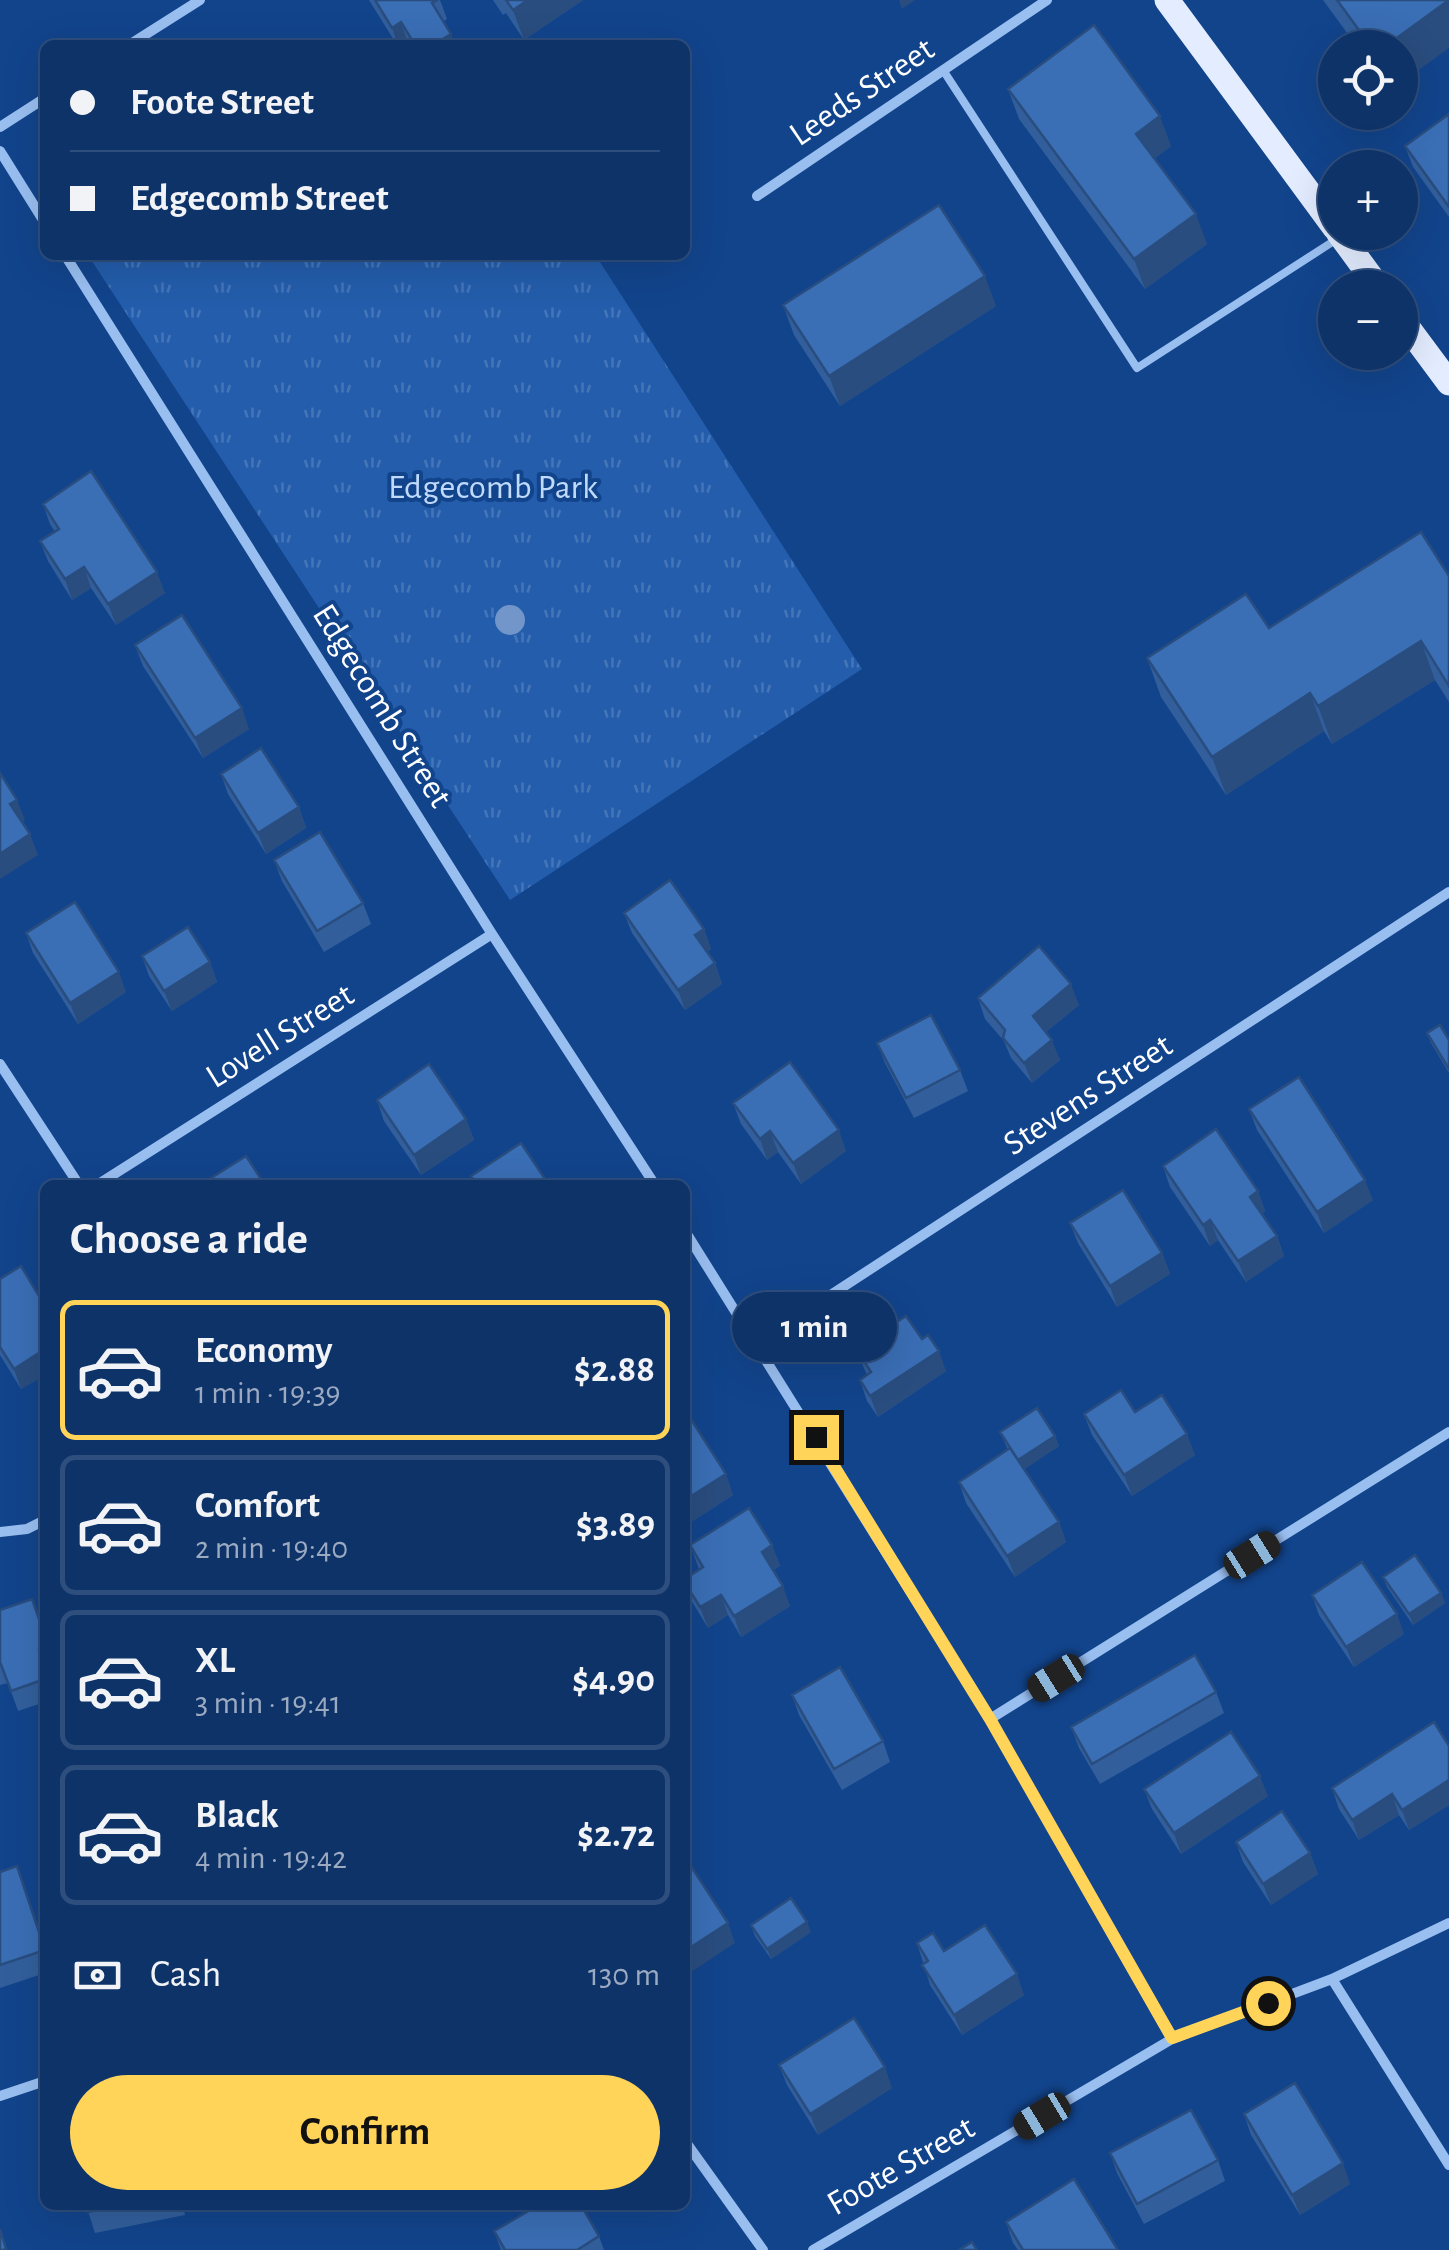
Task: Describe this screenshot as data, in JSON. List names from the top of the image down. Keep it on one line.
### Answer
{"streets":{"street":["Leeds Street","Edgecomb Street","Lovell Street","Stevens Street","Foote Street"]},"crossings":[["Edgecomb Street","Lovell Street"]],"parks":["Edgecomb Park"],"page":{"map_buttons":["+","−"],"banner":["Foote Street","Edgecomb Street"],"heading":"Choose a ride","bubble":"1 min","list":[{"name":"Economy","note":"1 min · 19:39","value":"$2.88"},{"name":"Comfort","note":"2 min · 19:40","value":"$3.89"},{"name":"XL","note":"3 min · 19:41","value":"$4.90"},{"name":"Black","note":"4 min · 19:42","value":"$2.72"}],"pay":["Cash","130 m"],"buttons":"Confirm"}}
